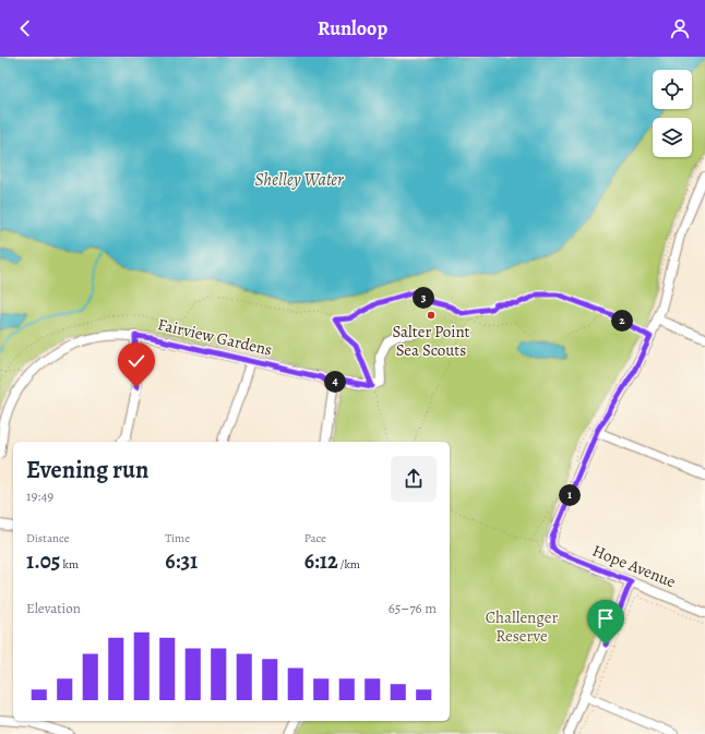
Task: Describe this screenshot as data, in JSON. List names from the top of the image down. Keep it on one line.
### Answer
{"streets":{"street":["Fairview Gardens","Hope Avenue"]},"water":["Shelley Water"],"parks":["Challenger Reserve"],"places":["Salter Point Sea Scouts"],"page":{"header":"Runloop","pins":["3","2","4","1"],"heading":["Evening run","19:49"],"stats":[["Distance","1.05 km"],["Time","6:31"],["Pace","6:12 /km"]],"chart":["Elevation","65–76 m"]}}
